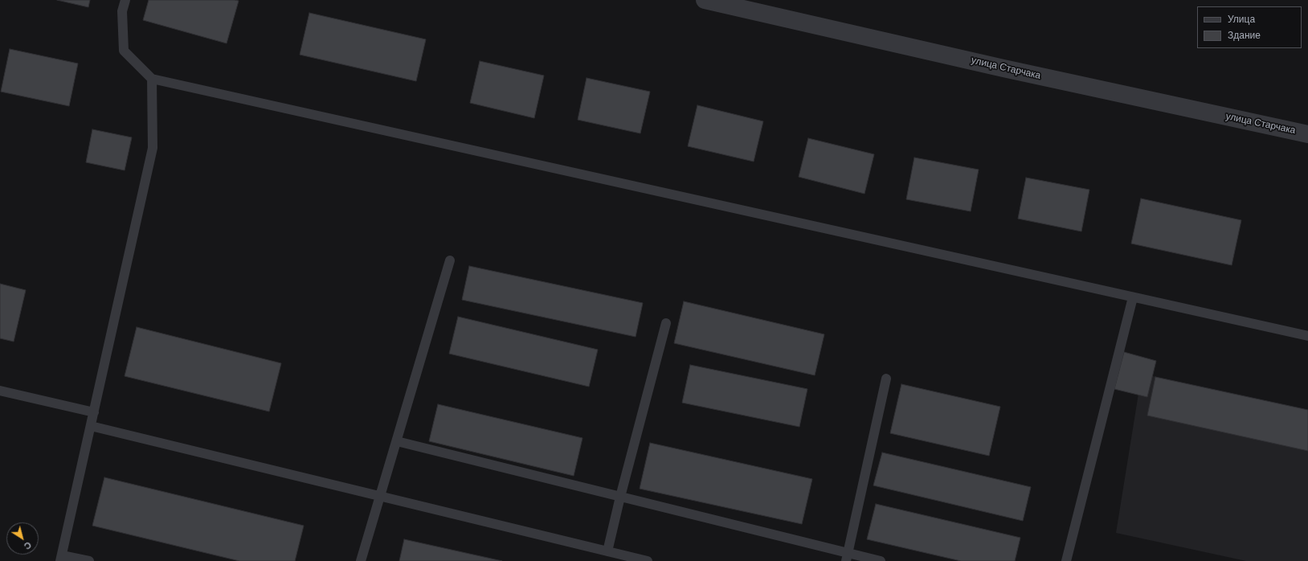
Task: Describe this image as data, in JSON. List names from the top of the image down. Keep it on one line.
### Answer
{"streets":{"street":["улица Старчака"]},"legend":["Улица","Здание"],"north":"bottom right"}
